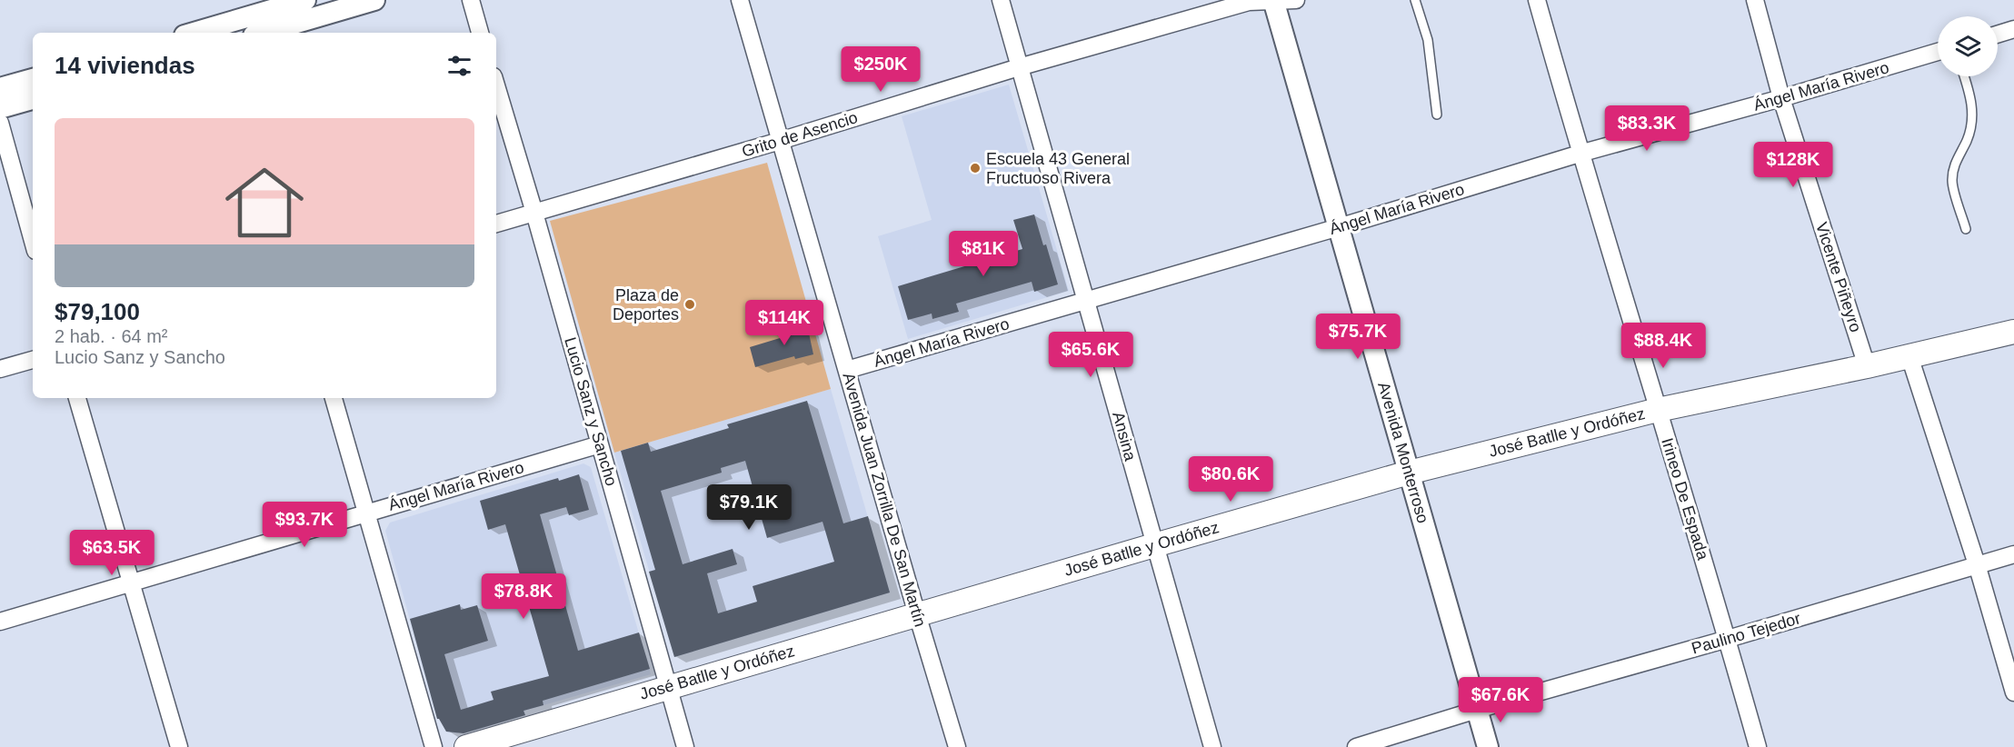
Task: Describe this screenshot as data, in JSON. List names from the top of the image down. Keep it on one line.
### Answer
{"streets":{"main road":["José Batlle y Ordóñez"],"street":["Ángel María Rivero","Grito de Asencio","Vicente Piñeyro","Lucio Sanz y Sancho","Ansina","Avenida Monterroso","Irineo De Espada","Avenida Juan Zorrilla De San Martín","Paulino Tejedor"]},"crossings":[["Ángel María Rivero","Vicente Piñeyro"],["Ángel María Rivero","Lucio Sanz y Sancho"],["Ángel María Rivero","Ansina"],["Ángel María Rivero","Avenida Monterroso"],["Ángel María Rivero","Irineo De Espada"],["Ángel María Rivero","Avenida Juan Zorrilla De San Martín"],["Grito de Asencio","Lucio Sanz y Sancho"],["Grito de Asencio","Ansina"],["Grito de Asencio","Avenida Monterroso"],["Grito de Asencio","Avenida Juan Zorrilla De San Martín"],["Vicente Piñeyro","José Batlle y Ordóñez"],["Lucio Sanz y Sancho","José Batlle y Ordóñez"],["José Batlle y Ordóñez","Ansina"],["José Batlle y Ordóñez","Avenida Monterroso"],["José Batlle y Ordóñez","Irineo De Espada"],["José Batlle y Ordóñez","Avenida Juan Zorrilla De San Martín"],["Avenida Monterroso","Paulino Tejedor"],["Irineo De Espada","Paulino Tejedor"]],"places":["Escuela 43 General Fructuoso Rivera","Plaza de Deportes"],"page":{"heading":"14 viviendas","price":["$250K","$83.3K","$128K","$81K","$114K","$75.7K","$88.4K","$65.6K","$80.6K","$79.1K","$93.7K","$63.5K","$78.8K","$67.6K"],"list":[{"name":"$79,100","note":"2 hab. · 64 m² · Lucio Sanz y Sancho"}]}}
